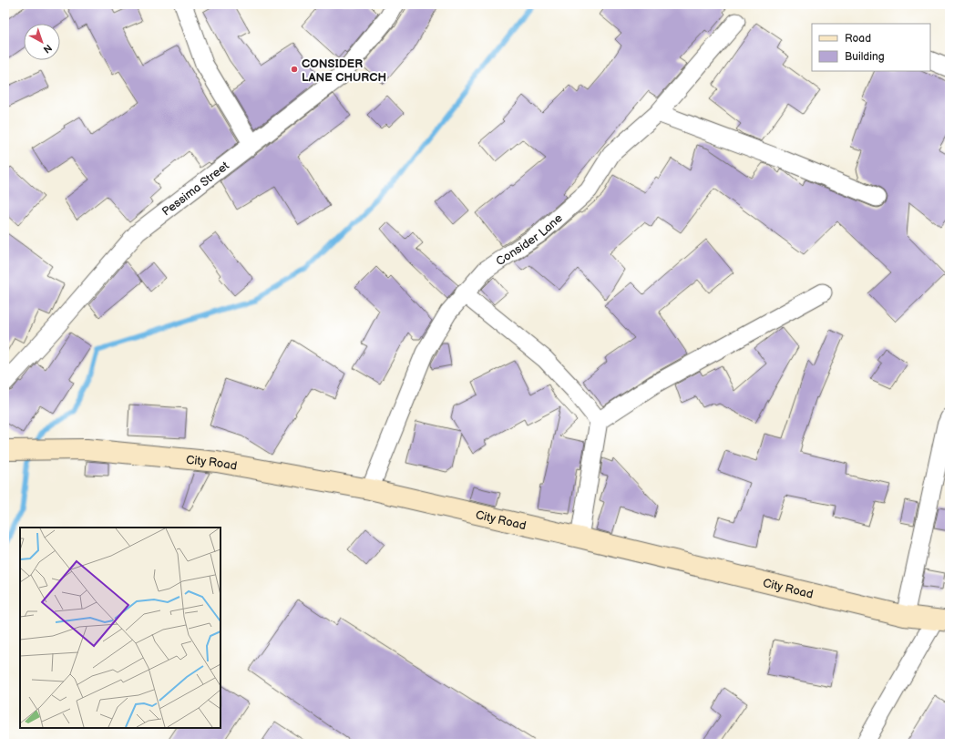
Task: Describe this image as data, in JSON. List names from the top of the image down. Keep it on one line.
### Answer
{"streets":{"main road":["City Road"],"street":["Pessima Street","Consider Lane"]},"crossings":[["Consider Lane","City Road"]],"places":["CONSIDER LANE CHURCH"],"legend":["Road","Building"],"north":"bottom right"}
